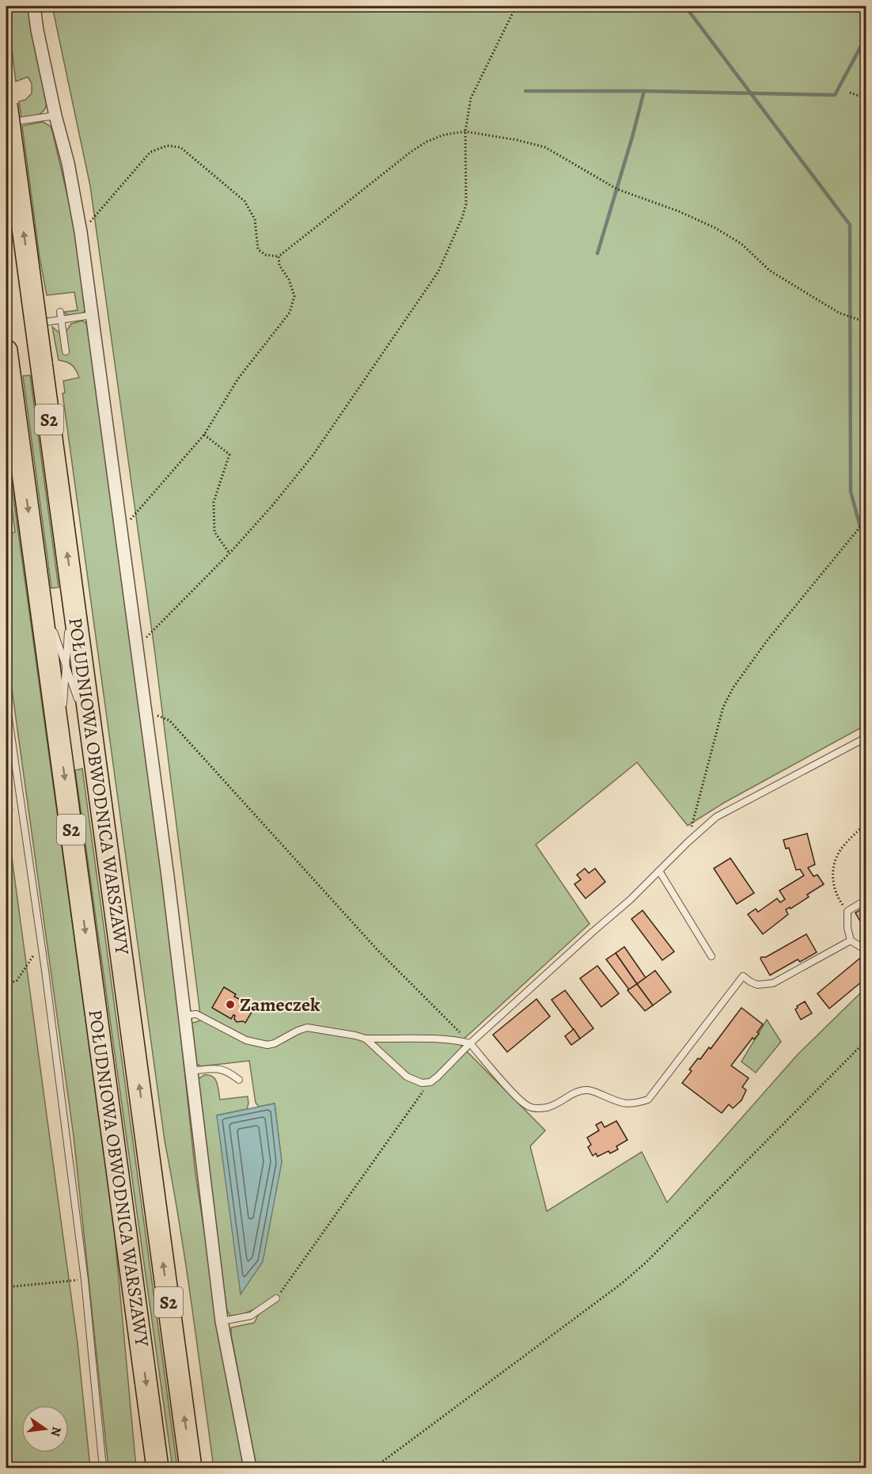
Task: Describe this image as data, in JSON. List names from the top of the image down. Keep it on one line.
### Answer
{"streets":{"highway":["S2","POŁUDNIOWA OBWODNICA WARSZAWY"]},"places":["Zameczek"],"north":"right"}
